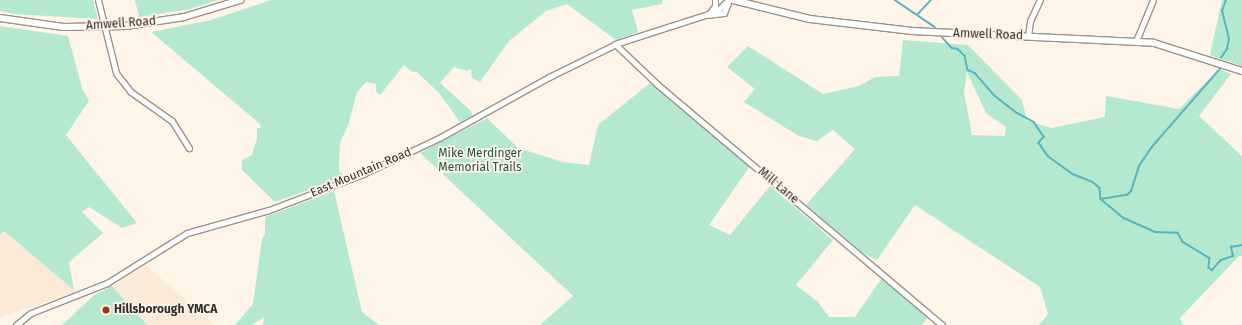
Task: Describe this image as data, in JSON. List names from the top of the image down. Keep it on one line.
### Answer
{"streets":{"main road":["Amwell Road"],"street":["East Mountain Road","Mill Lane"]},"crossings":[["East Mountain Road","Mill Lane"]],"parks":["Mike Merdinger Memorial Trails"],"places":["Hillsborough YMCA"]}
